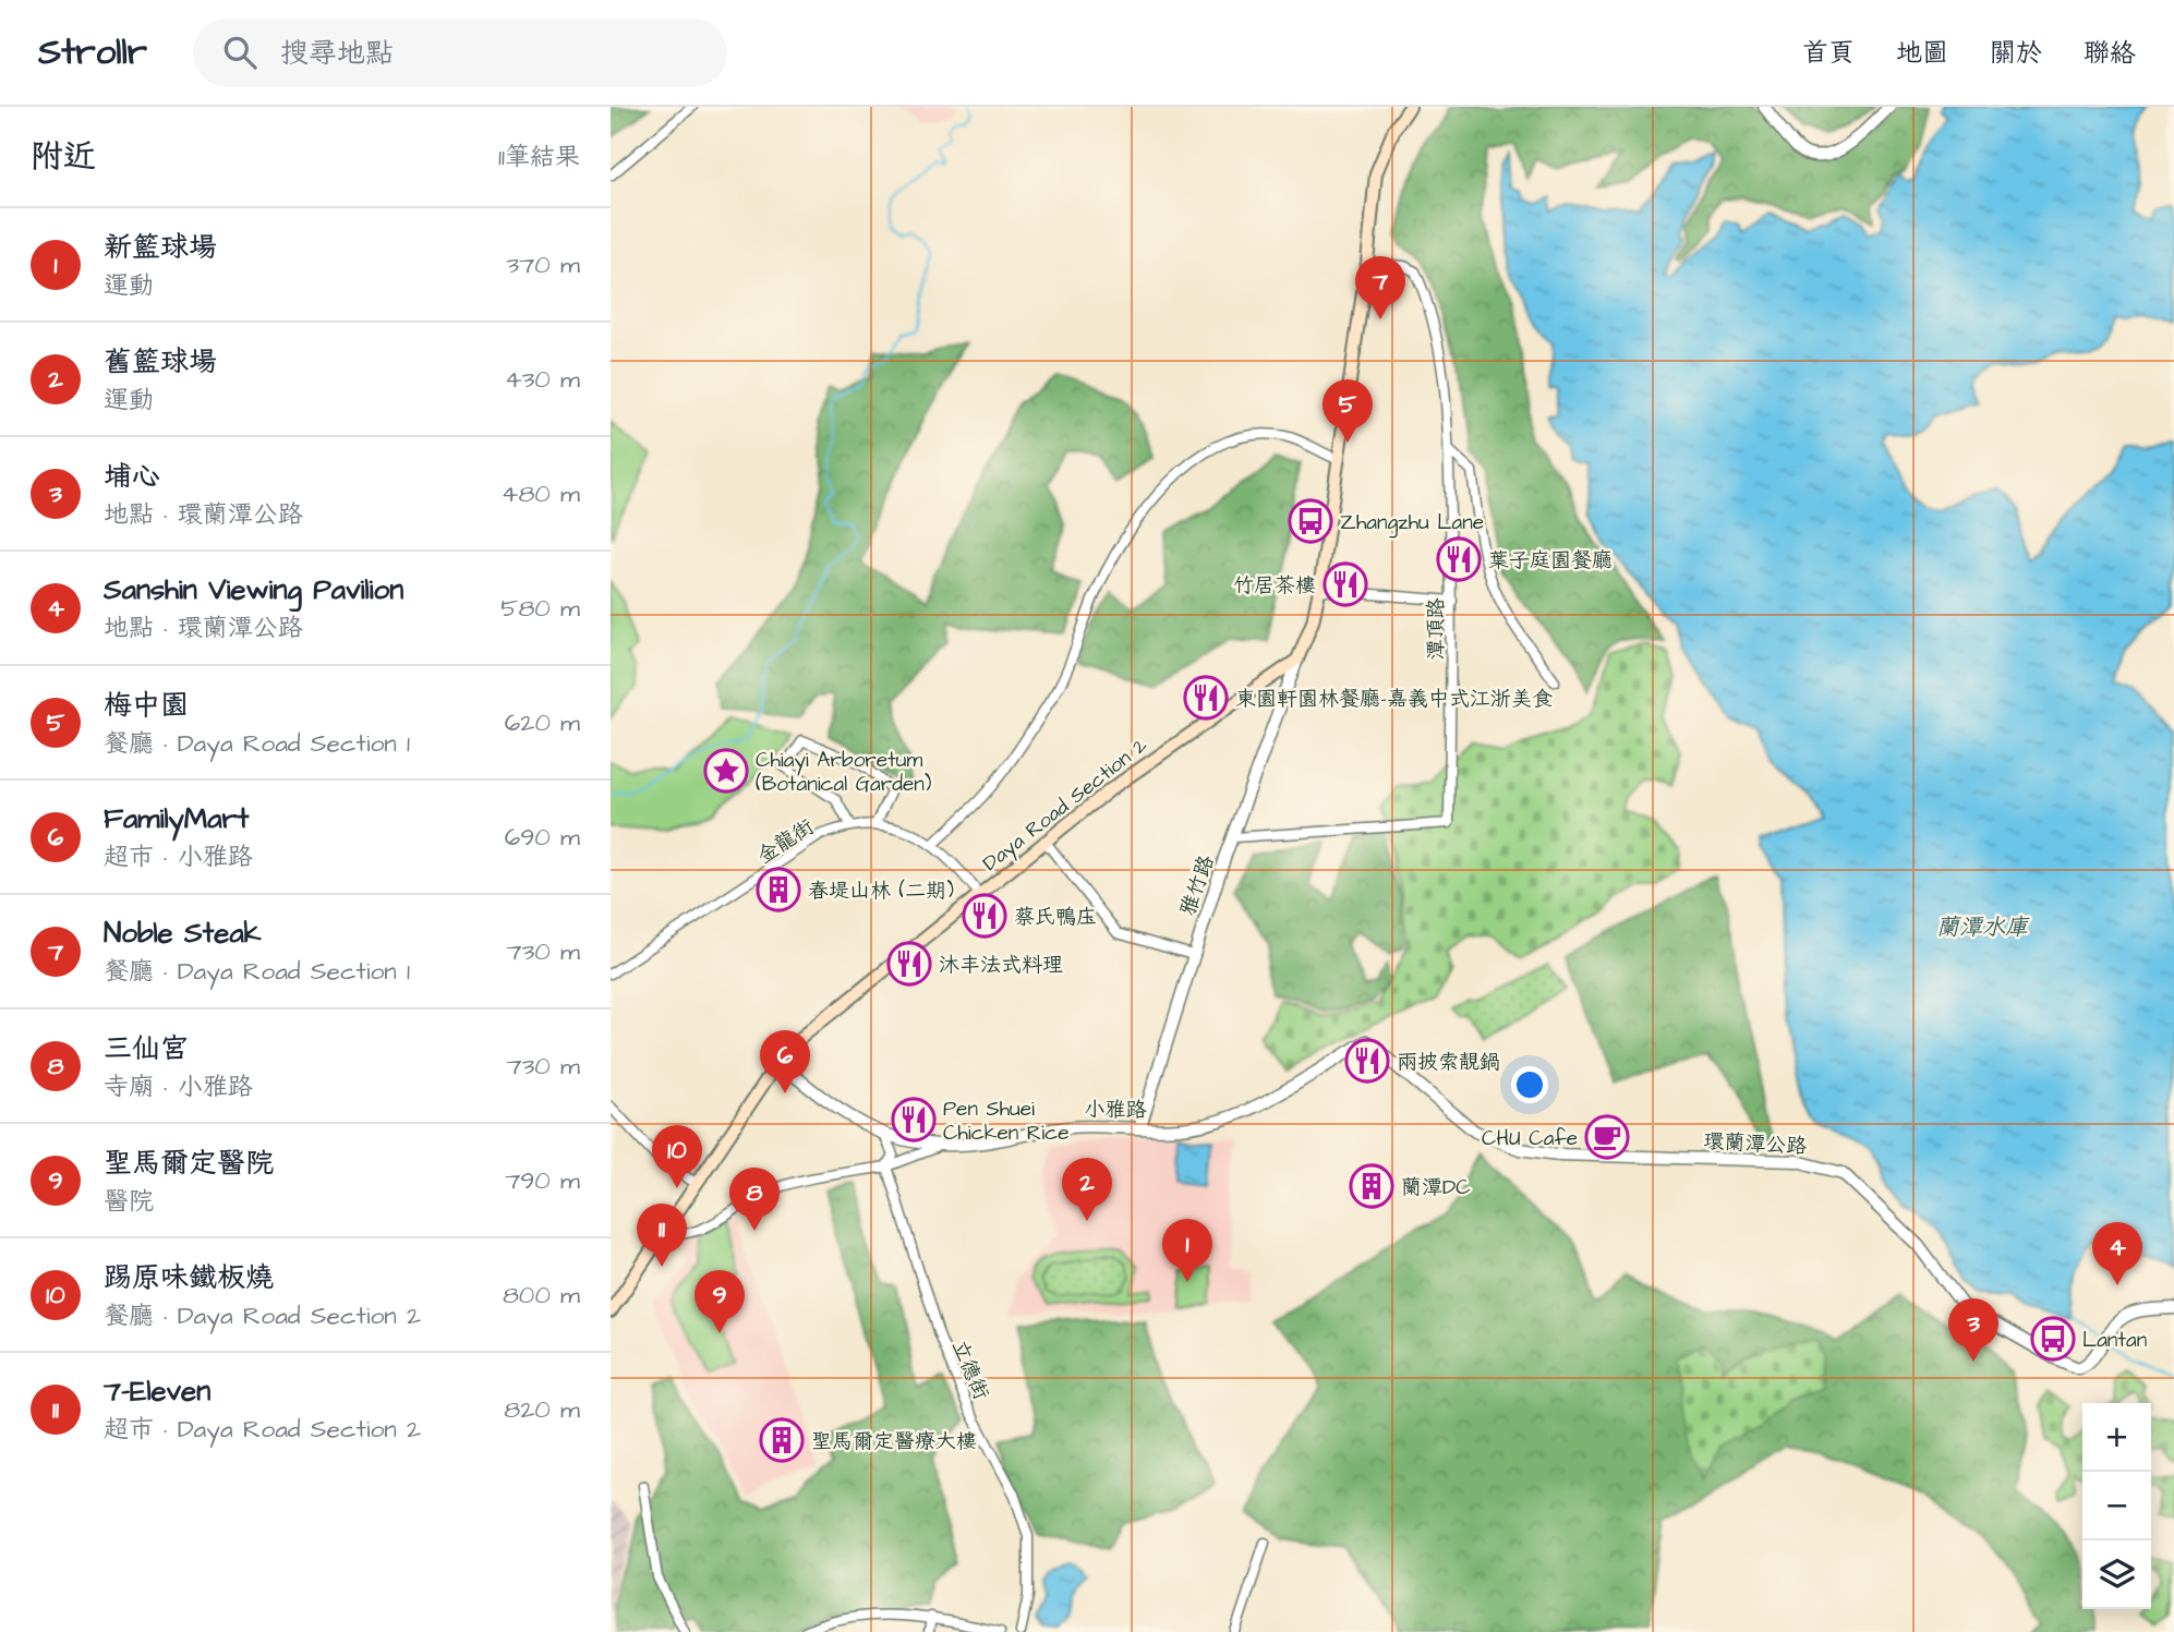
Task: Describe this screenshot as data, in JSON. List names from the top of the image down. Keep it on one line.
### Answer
{"streets":{"main road":["Daya Road Section 2"],"street":["潭頂路","金龍街","雅竹路","小雅路","環蘭潭公路","立德街"]},"crossings":[["潭頂路","雅竹路"],["Daya Road Section 2","金龍街"],["Daya Road Section 2","雅竹路"],["Daya Road Section 2","小雅路"],["雅竹路","小雅路"],["小雅路","環蘭潭公路"],["小雅路","立德街"]],"water":["蘭潭水庫"],"places":{"bus stop":["Zhangzhu Lane","Lantan"],"restaurant":["葉子庭園餐廳","竹居茶樓","東園軒園林餐廳-嘉義中式江浙美食","蔡氏鴨庒","沐丰法式料理","兩披索靚鍋","Pen Shuei Chicken Rice"],"place":["Chiayi Arboretum (Botanical Garden)"],"building":["春堤山林 (二期)","蘭潭DC","聖馬爾定醫療大樓"],"cafe":["CHU Cafe"]},"page":{"header":"Strollr","search":"搜尋地點","nav":["首頁","地圖","關於","聯絡"],"heading":["附近","11筆結果"],"list":[{"mark":"1","name":"新籃球場","note":"運動","value":"370 m"},{"mark":"2","name":"舊籃球場","note":"運動","value":"430 m"},{"mark":"3","name":"埔心","note":"地點 · 環蘭潭公路","value":"480 m"},{"mark":"4","name":"Sanshin Viewing Pavilion","note":"地點 · 環蘭潭公路","value":"580 m"},{"mark":"5","name":"梅中園","note":"餐廳 · Daya Road Section 1","value":"620 m"},{"mark":"6","name":"FamilyMart","note":"超市 · 小雅路","value":"690 m"},{"mark":"7","name":"Noble Steak","note":"餐廳 · Daya Road Section 1","value":"730 m"},{"mark":"8","name":"三仙宮","note":"寺廟 · 小雅路","value":"730 m"},{"mark":"9","name":"聖馬爾定醫院","note":"醫院","value":"790 m"},{"mark":"10","name":"踢原味鐵板燒","note":"餐廳 · Daya Road Section 2","value":"800 m"},{"mark":"11","name":"7-Eleven","note":"超市 · Daya Road Section 2","value":"820 m"}],"pins":["7","5","6","10","2","8","11","1","4","9","3"],"map_buttons":["+","−"]}}
